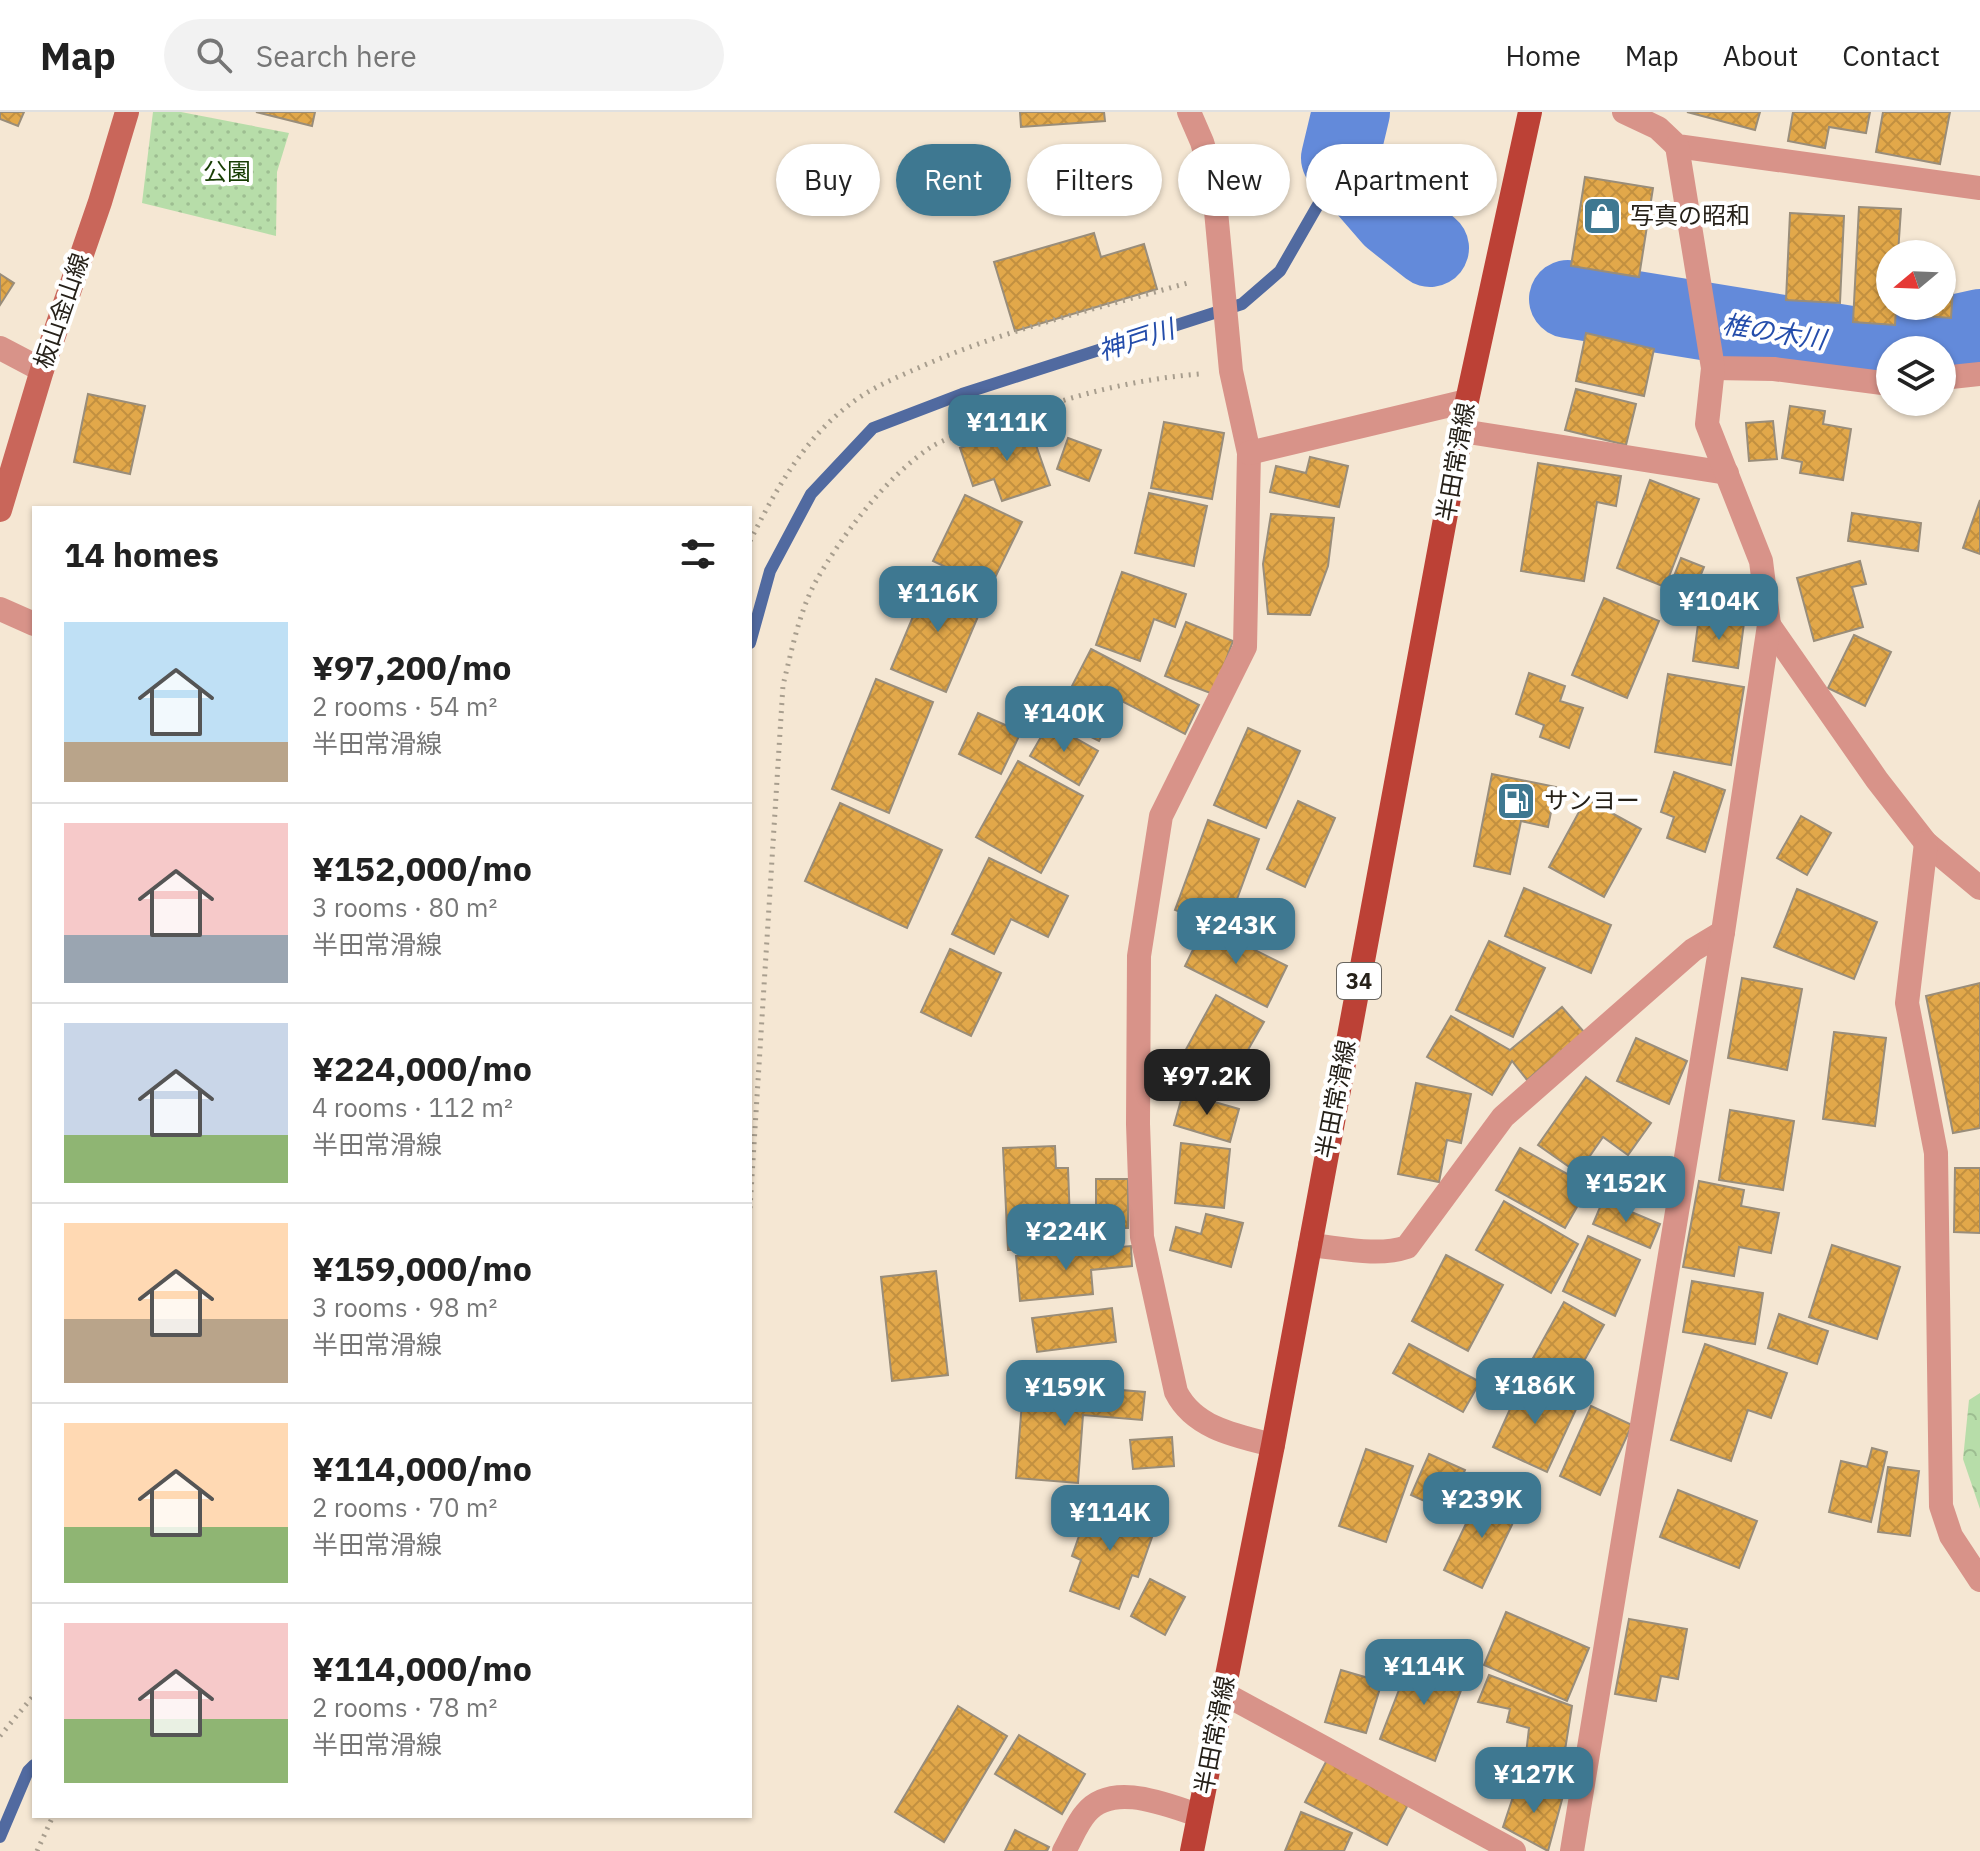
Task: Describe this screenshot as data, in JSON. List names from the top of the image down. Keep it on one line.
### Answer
{"streets":{"main road":["板山金山線","半田常滑線","34"]},"water":["椎の木川","神戸川"],"parks":["公園"],"places":{"shop":["写真の昭和"],"fuel station":["サンヨー"]},"north":"left","page":{"header":"Map","search":"Search here","nav":["Home","Map","About","Contact"],"chip":["Buy","Rent","Filters","New","Apartment"],"price":["¥111K","¥116K","¥104K","¥140K","¥243K","¥97.2K","¥152K","¥224K","¥186K","¥159K","¥239K","¥114K","¥114K","¥127K"],"heading":"14 homes","list":[{"name":"¥97,200/mo","note":"2 rooms · 54 m² · 半田常滑線"},{"name":"¥152,000/mo","note":"3 rooms · 80 m² · 半田常滑線"},{"name":"¥224,000/mo","note":"4 rooms · 112 m² · 半田常滑線"},{"name":"¥159,000/mo","note":"3 rooms · 98 m² · 半田常滑線"},{"name":"¥114,000/mo","note":"2 rooms · 70 m² · 半田常滑線"},{"name":"¥114,000/mo","note":"2 rooms · 78 m² · 半田常滑線"}]}}
